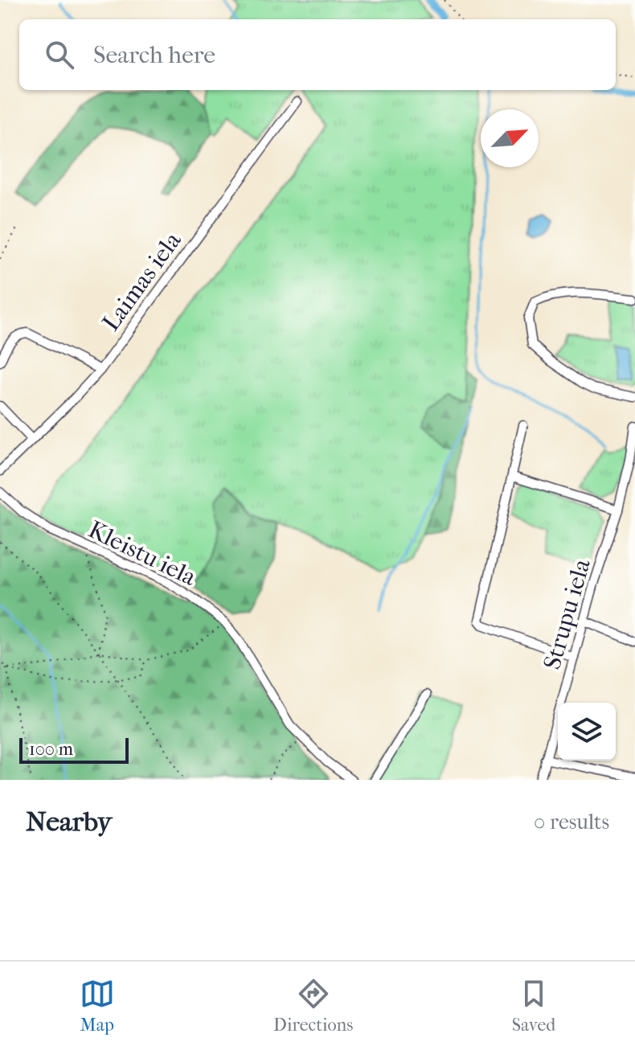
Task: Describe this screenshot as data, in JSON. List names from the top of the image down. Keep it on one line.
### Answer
{"streets":{"street":["Laimas iela","Kleistu iela","Strupu iela"]},"scale_bar":"100 m","north":"top right","page":{"search":"Search here","scale":"100 m","heading":["Nearby","0 results"],"nav":["Map","Directions","Saved"]}}
